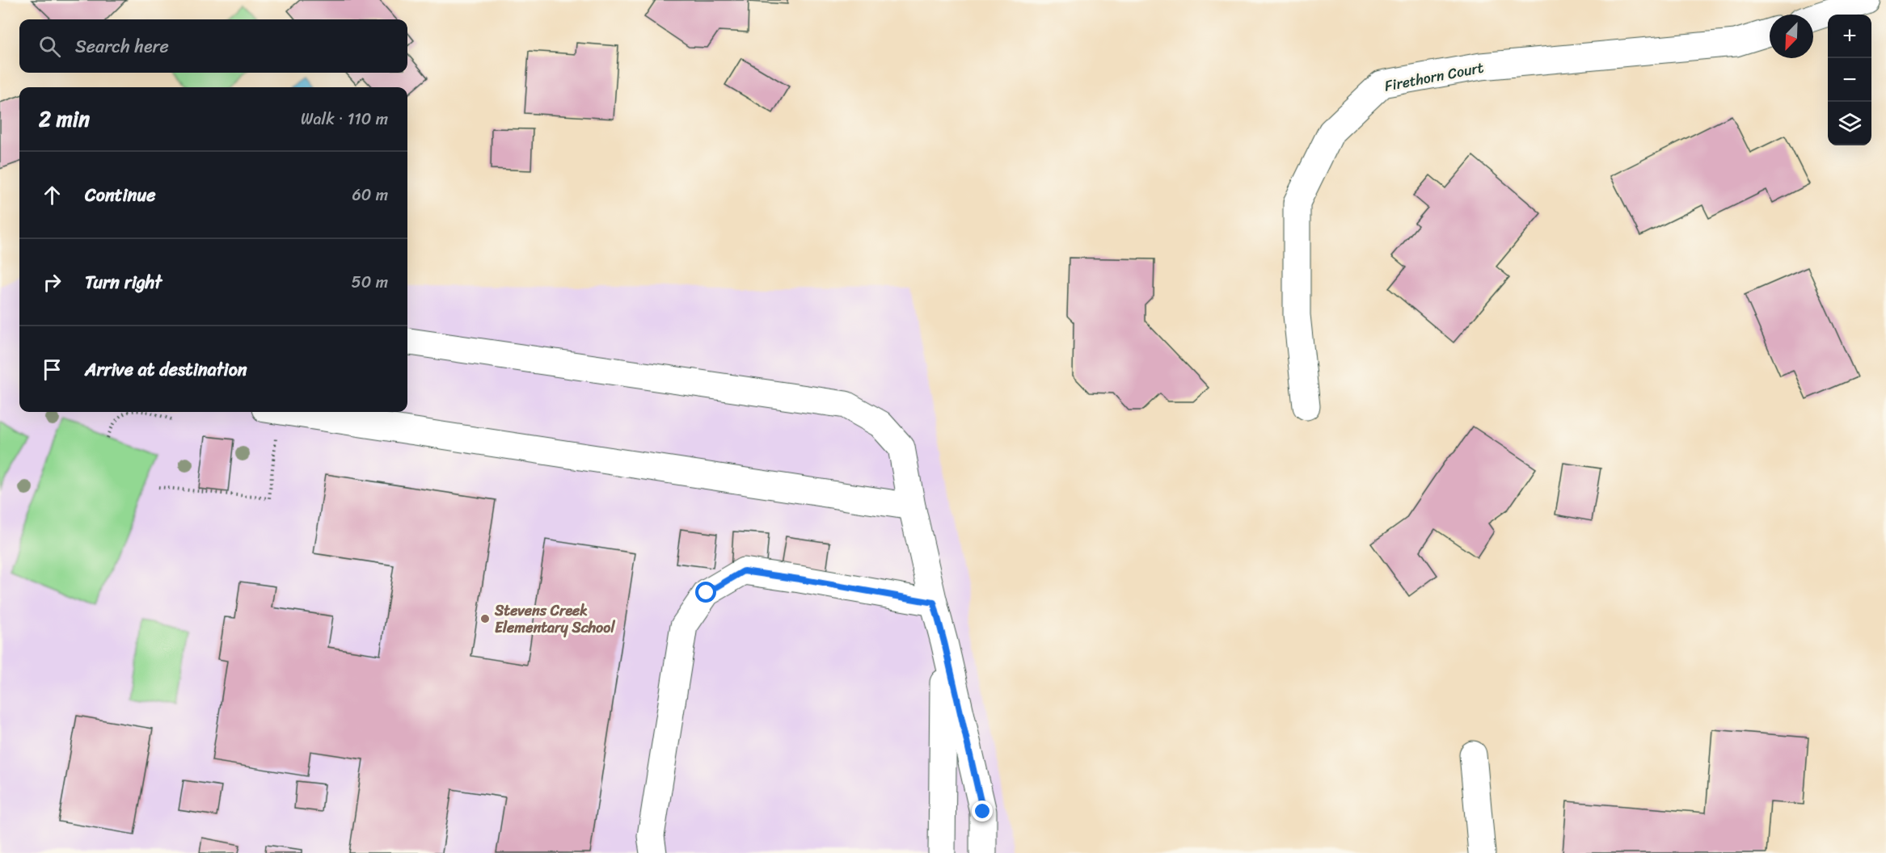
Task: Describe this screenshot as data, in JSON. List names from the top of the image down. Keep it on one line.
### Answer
{"streets":{"street":["Firethorn Court"]},"places":["Stevens Creek Elementary School"],"north":"bottom left","page":{"map_buttons":["+","−"],"search":"Search here","heading":["2 min","Walk · 110 m"],"list":[["Continue","60 m"],["Turn right","50 m"],"Arrive at destination"]}}
